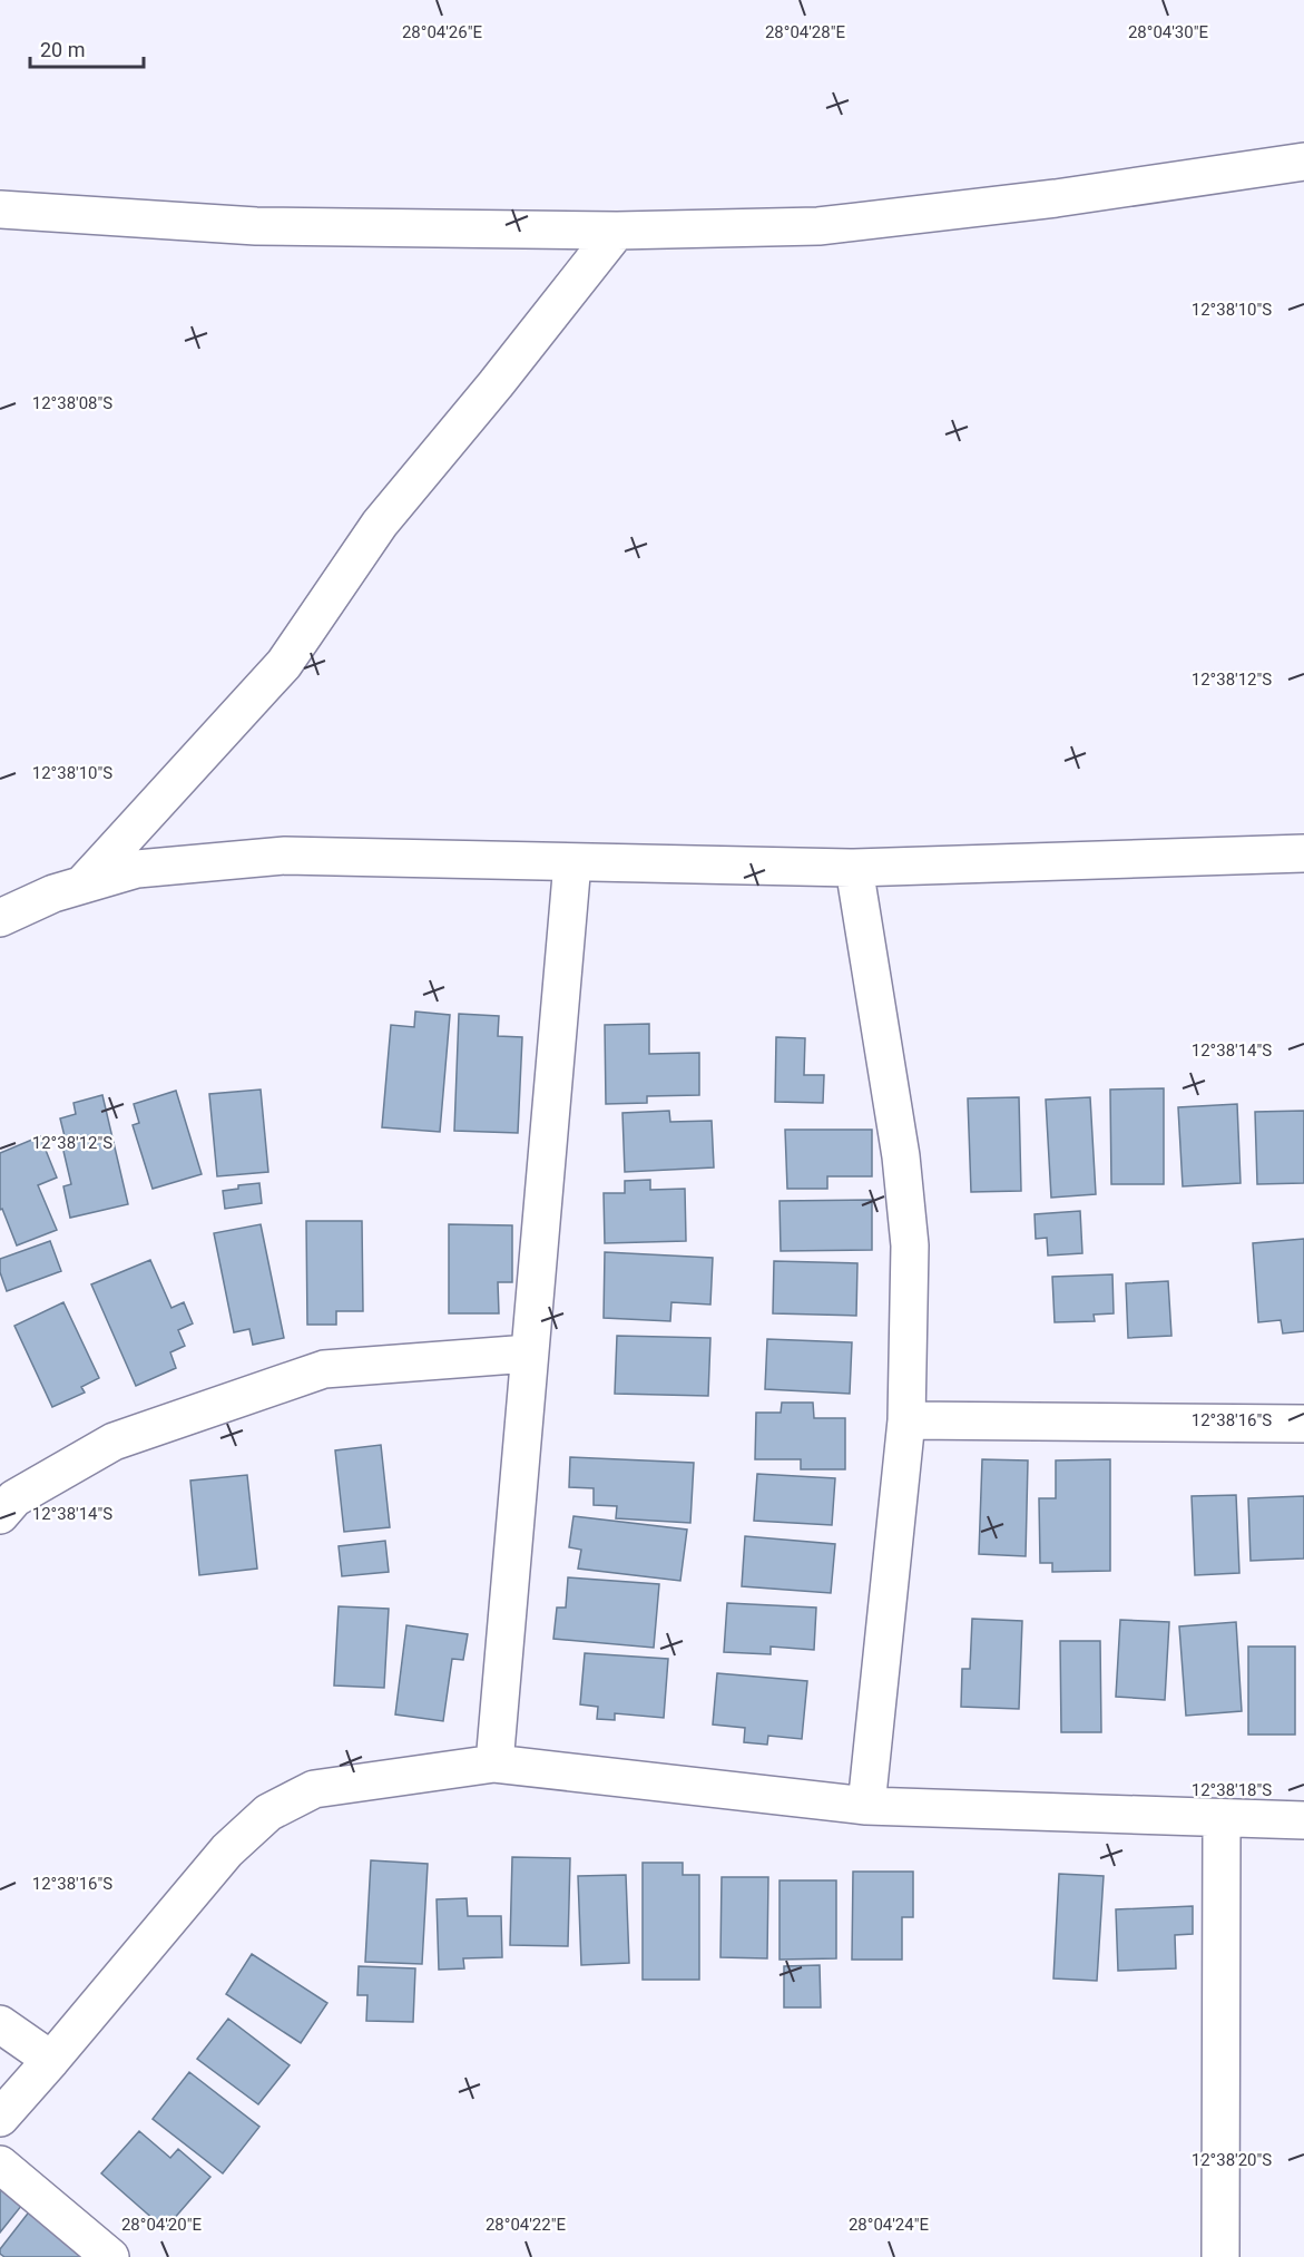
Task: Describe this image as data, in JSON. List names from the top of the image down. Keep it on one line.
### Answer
{"scale_bar":"20 m","coordinates":["28°04'26\"E","28°04'28\"E","28°04'30\"E","12°38'10\"S","12°38'08\"S","12°38'12\"S","12°38'14\"S","12°38'16\"S","12°38'18\"S","12°38'20\"S","28°04'20\"E","28°04'22\"E","28°04'24\"E"]}
